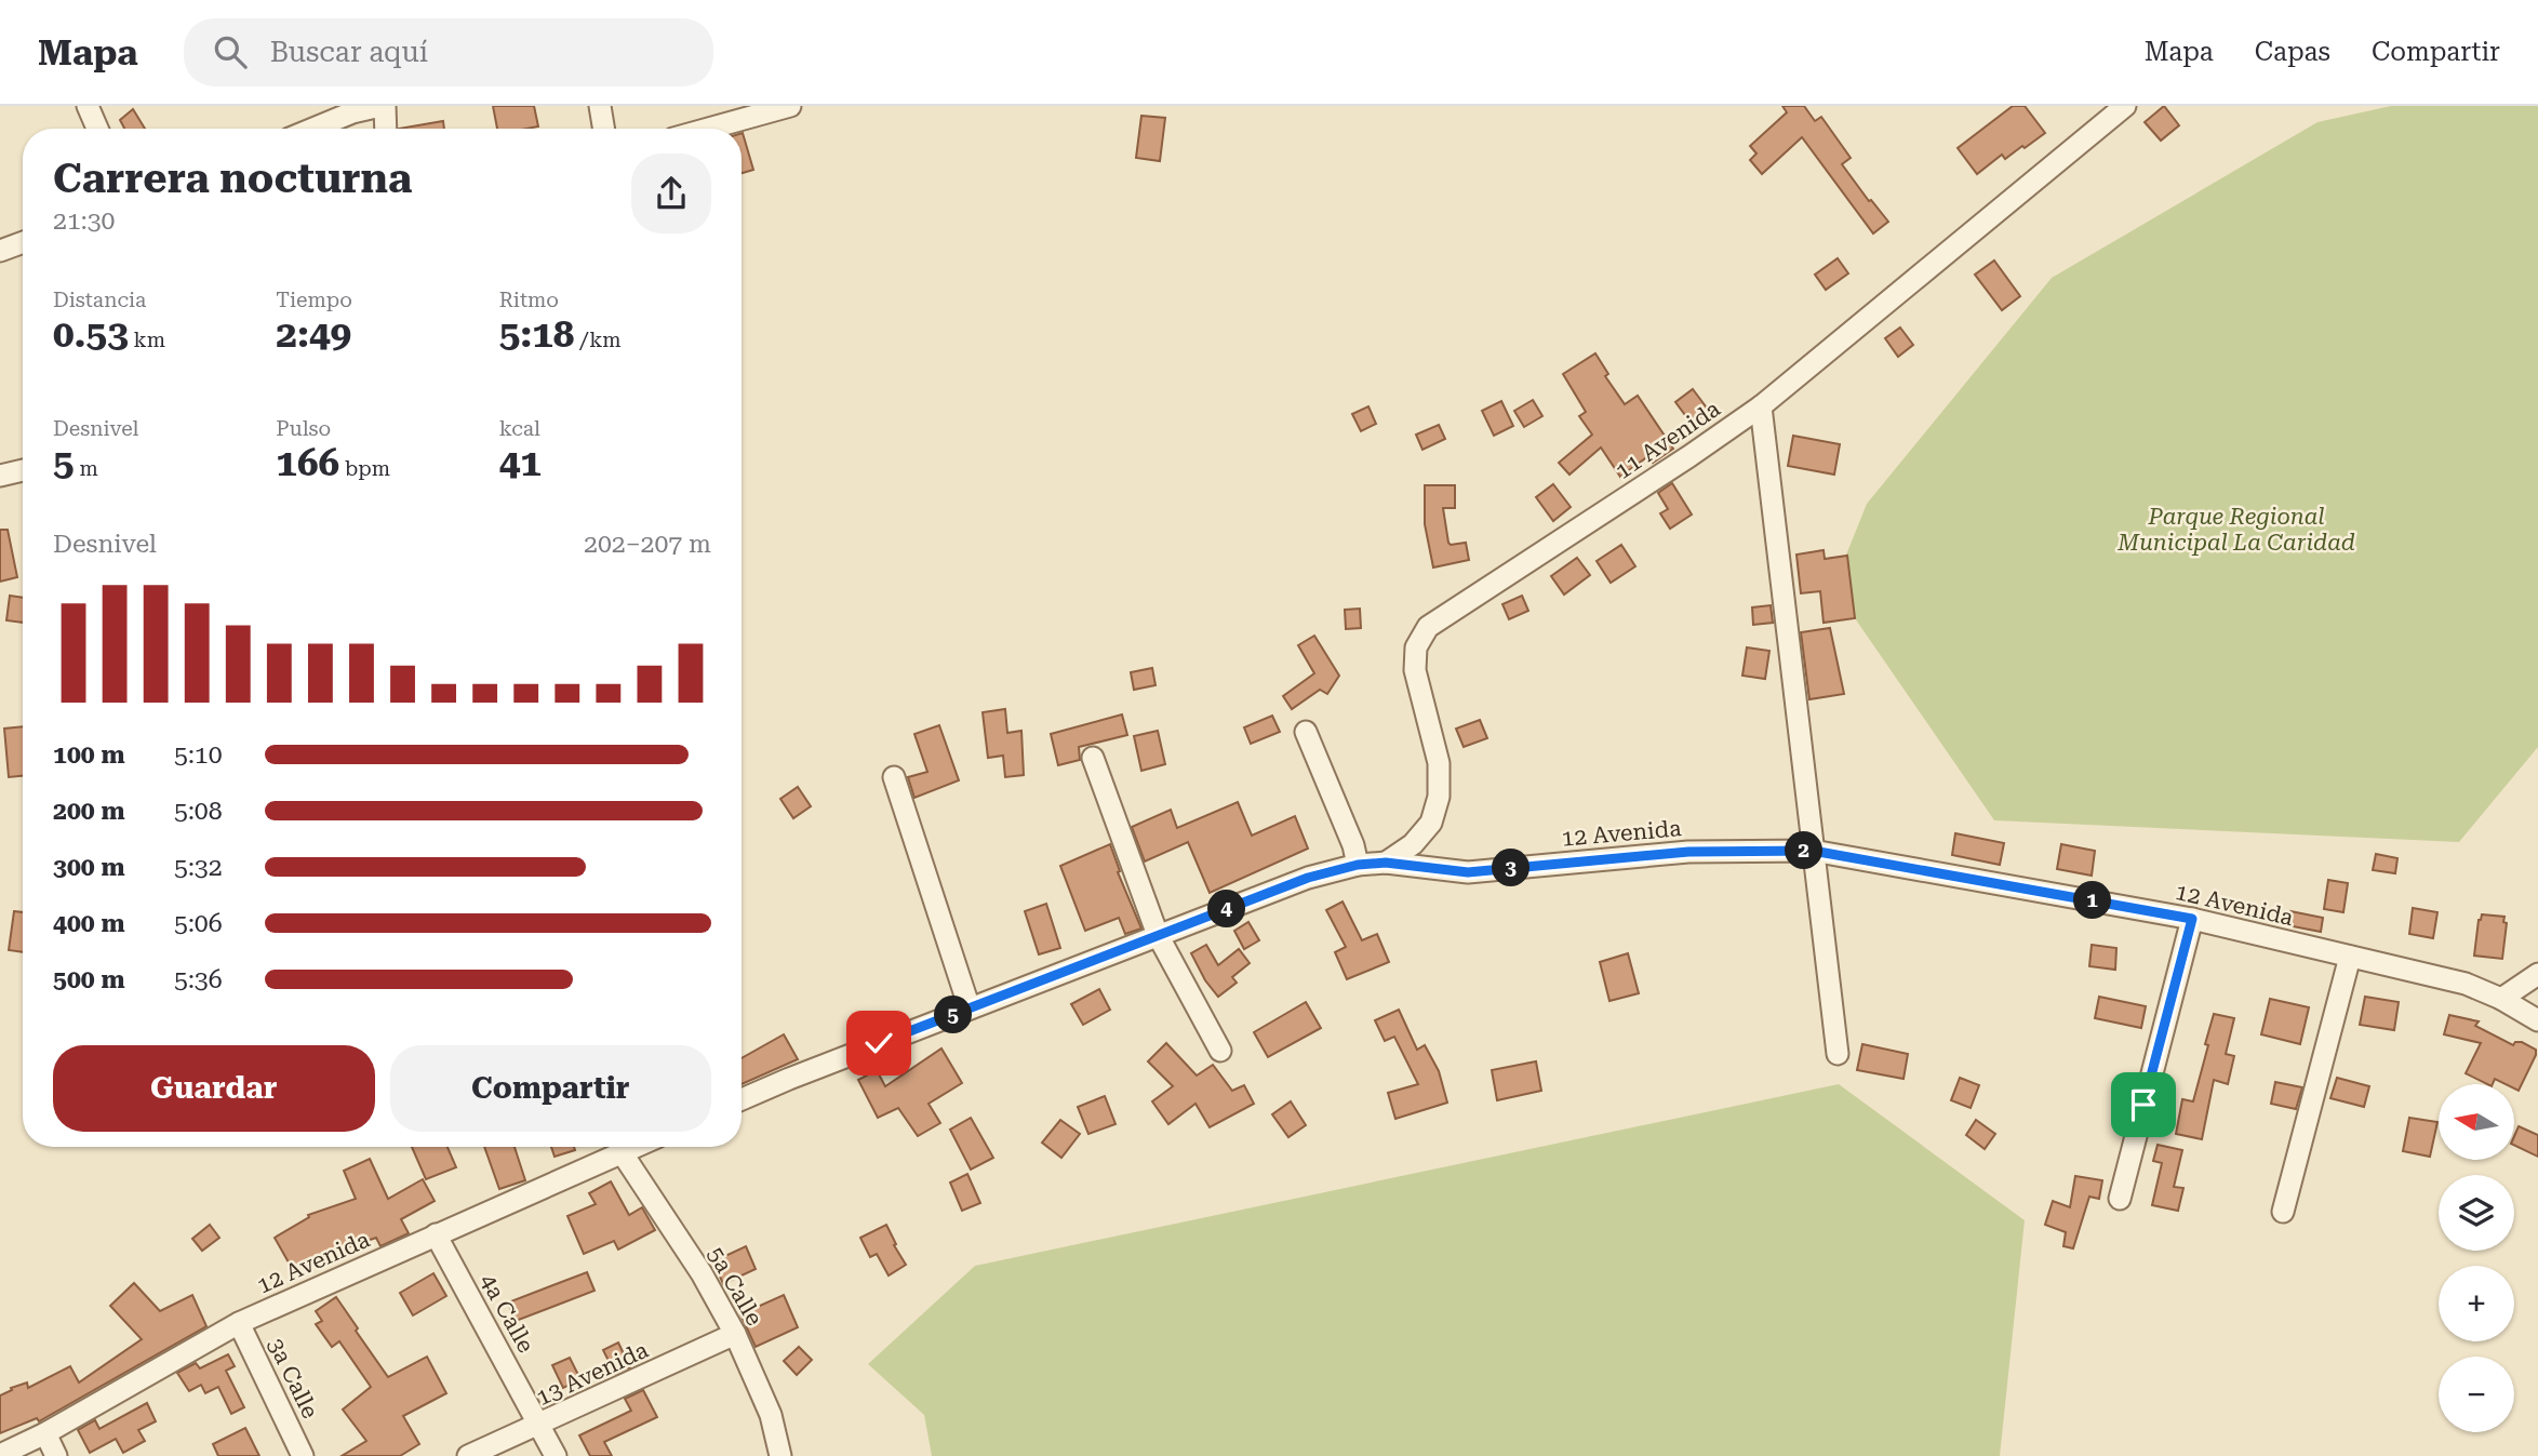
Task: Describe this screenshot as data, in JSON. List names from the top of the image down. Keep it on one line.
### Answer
{"streets":{"street":["11 Avenida","12 Avenida","5a Calle","4a Calle","13 Avenida","3a Calle"]},"crossings":[["11 Avenida","12 Avenida"],["12 Avenida","5a Calle"],["12 Avenida","4a Calle"],["12 Avenida","3a Calle"],["5a Calle","13 Avenida"],["4a Calle","13 Avenida"]],"parks":["Parque Regional Municipal La Caridad"],"north":"left","page":{"header":"Mapa","search":"Buscar aquí","nav":["Mapa","Capas","Compartir"],"heading":["Carrera nocturna","21:30"],"stats":[["Distancia","0.53 km"],["Tiempo","2:49"],["Ritmo","5:18 /km"],["Desnivel","5 m"],["Pulso","166 bpm"],["kcal","41"]],"chart":["Desnivel","202–207 m"],"list":[{"name":"100 m","note":"5:10"},{"name":"200 m","note":"5:08"},{"name":"300 m","note":"5:32"},{"name":"400 m","note":"5:06"},{"name":"500 m","note":"5:36"}],"pins":["2","3","1","4","5"],"buttons":["Guardar","Compartir"],"map_buttons":["+","−"]}}
